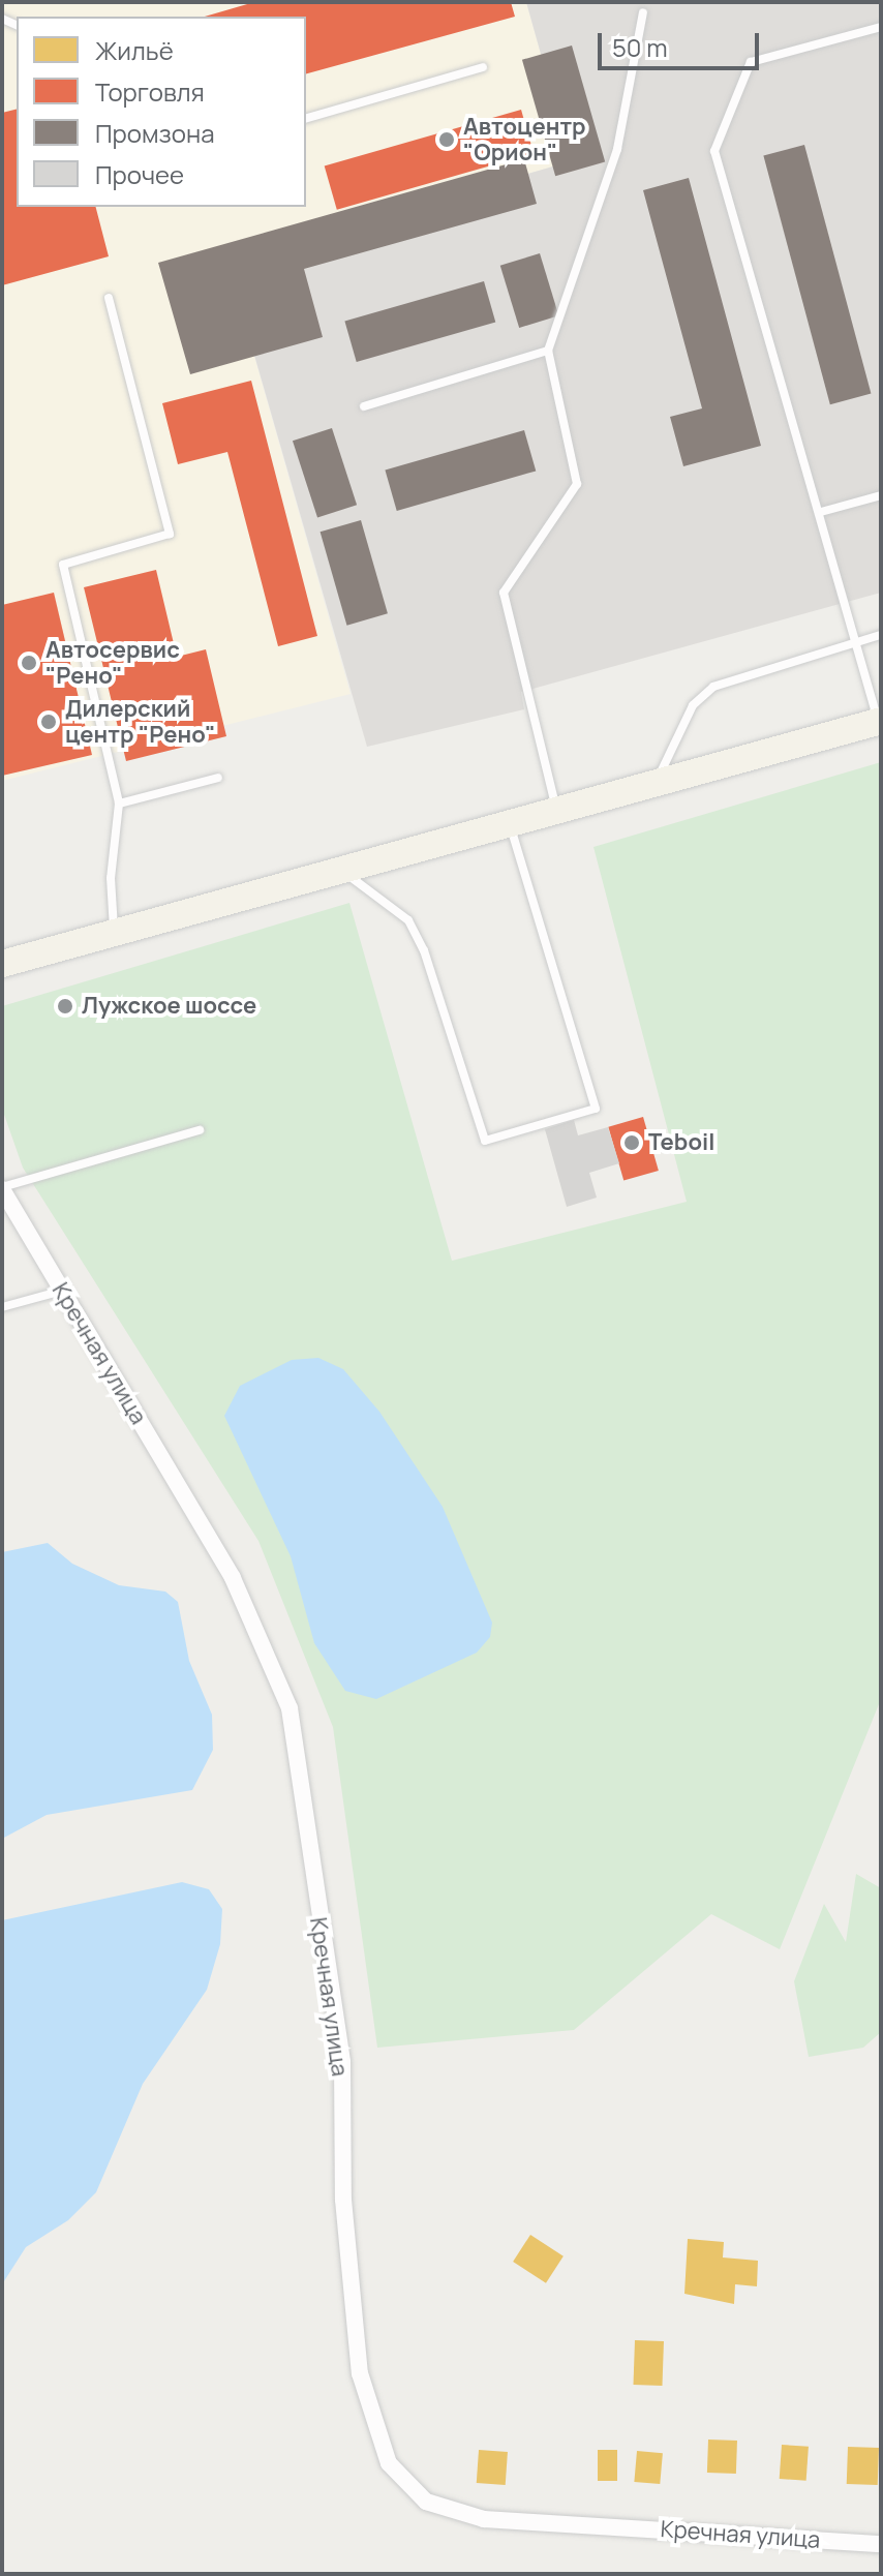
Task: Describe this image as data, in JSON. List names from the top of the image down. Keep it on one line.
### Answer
{"streets":{"street":["Кречная улица"]},"places":["Автоцентр \"Орион\"","Автосервис \"Рено\"","Дилерский центр \"Рено\"","Лужское шоссе","Teboil"],"legend":["Жильё","Торговля","Промзона","Прочее"],"scale_bar":"50 m"}
